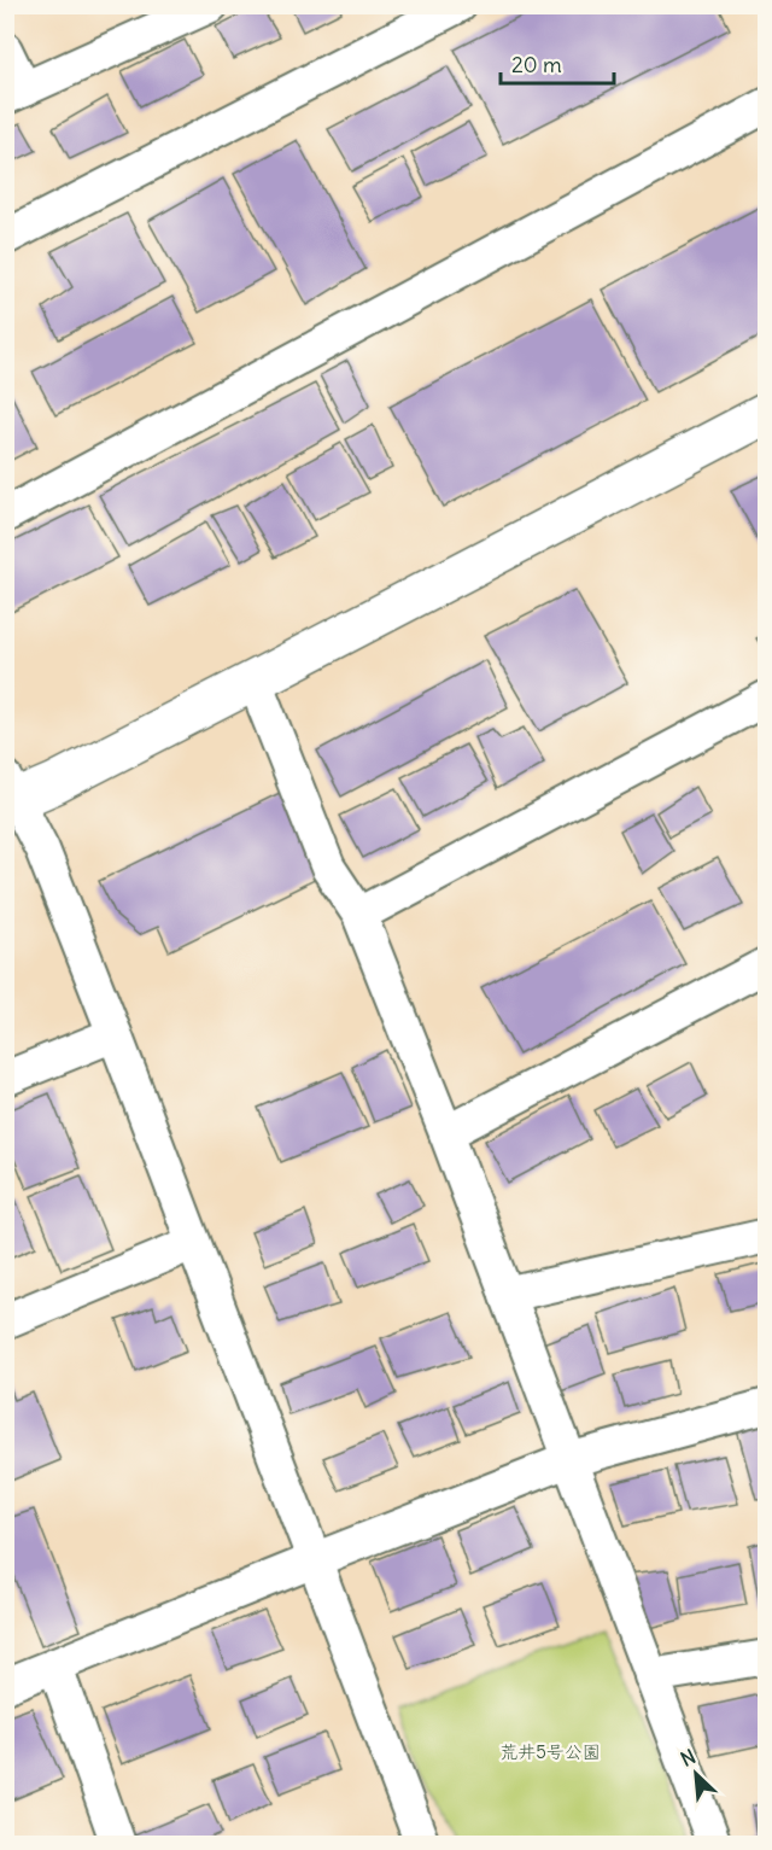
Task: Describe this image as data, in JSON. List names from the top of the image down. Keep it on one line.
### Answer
{"parks":["荒井5号公園"],"scale_bar":"20 m","north":"top left"}
